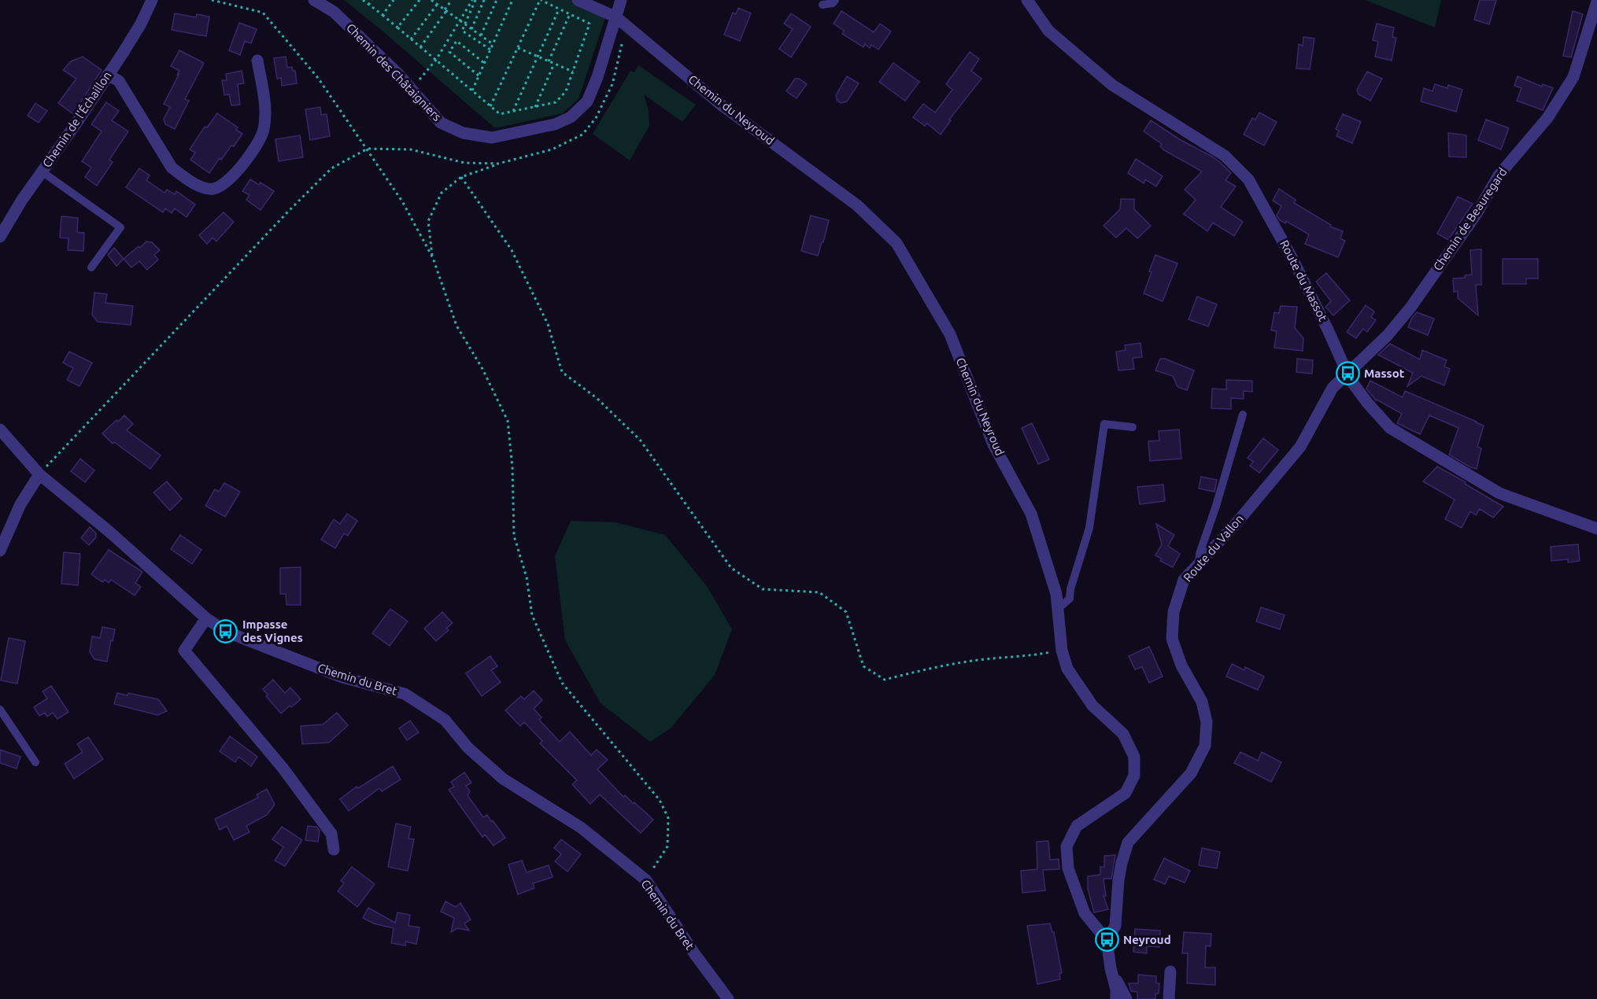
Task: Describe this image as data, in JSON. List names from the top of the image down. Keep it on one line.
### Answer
{"streets":{"street":["Chemin des Châtaigniers","Chemin du Neyroud","Chemin de l'Échaillon","Chemin de Beauregard","Route du Massot","Route du Vallon","Chemin du Bret"]},"crossings":[["Chemin des Châtaigniers","Chemin du Neyroud"],["Chemin du Neyroud","Route du Vallon"],["Chemin de Beauregard","Route du Massot"],["Chemin de Beauregard","Route du Vallon"],["Route du Massot","Route du Vallon"]],"places":{"bus stop":["Massot","Impasse des Vignes","Neyroud"]}}
